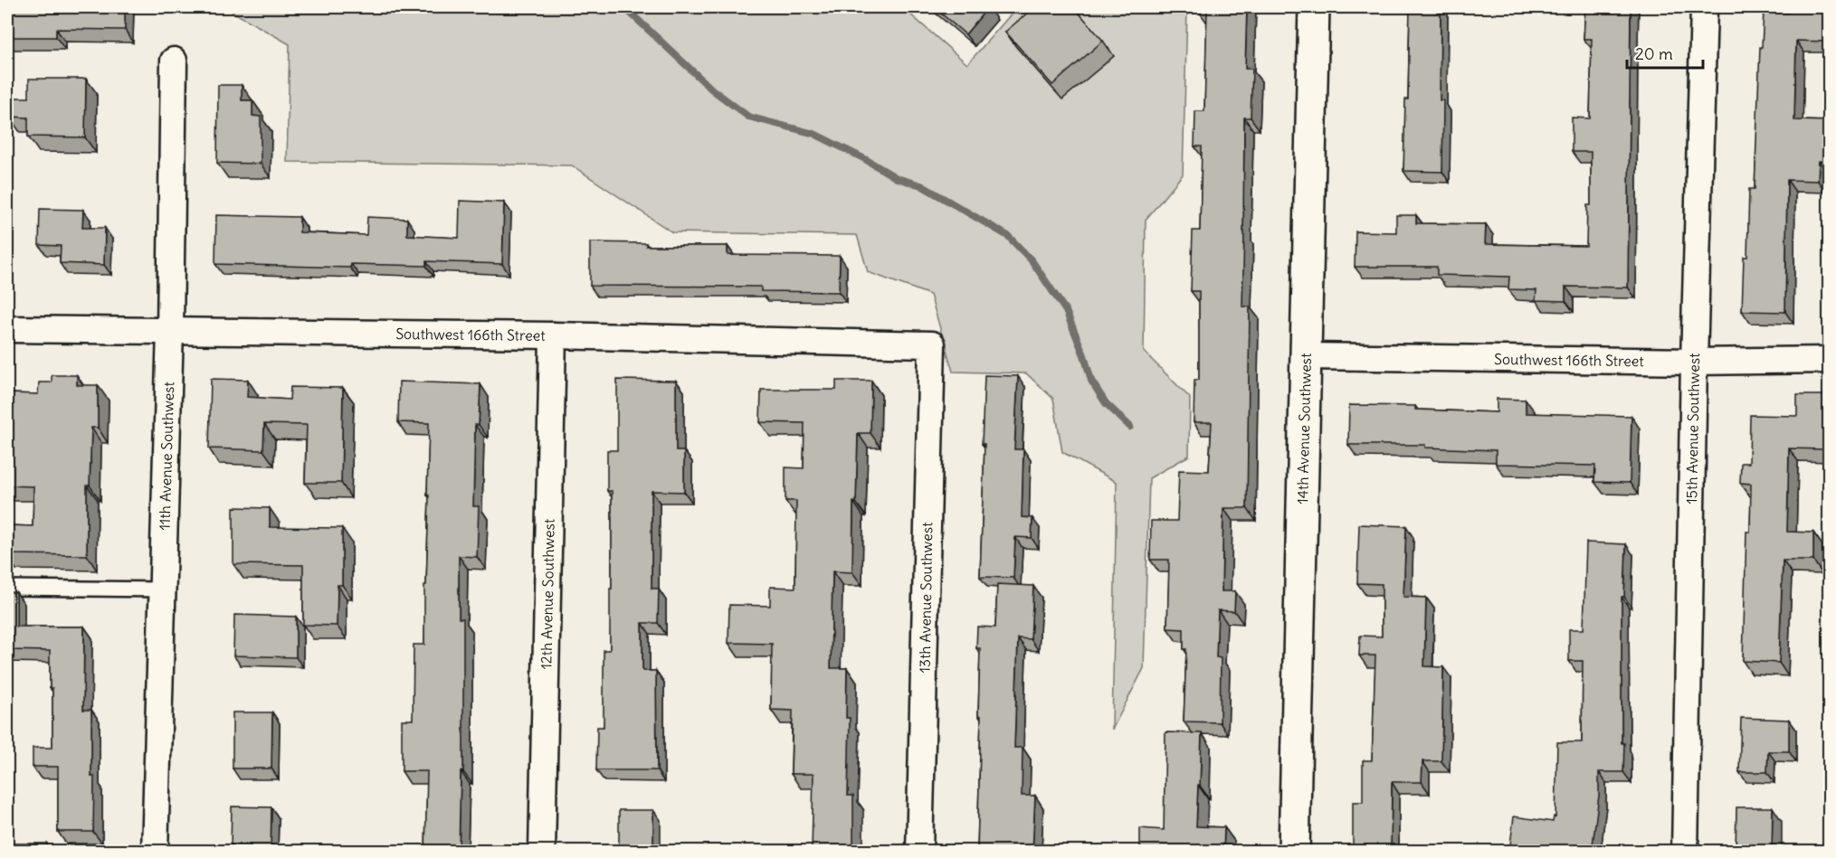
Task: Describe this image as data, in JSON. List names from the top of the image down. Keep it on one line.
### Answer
{"streets":{"street":["Southwest 166th Street","15th Avenue Southwest","14th Avenue Southwest","11th Avenue Southwest","12th Avenue Southwest","13th Avenue Southwest"]},"crossings":[["Southwest 166th Street","15th Avenue Southwest"],["Southwest 166th Street","14th Avenue Southwest"],["Southwest 166th Street","11th Avenue Southwest"],["Southwest 166th Street","12th Avenue Southwest"],["Southwest 166th Street","13th Avenue Southwest"]],"scale_bar":"20 m"}
